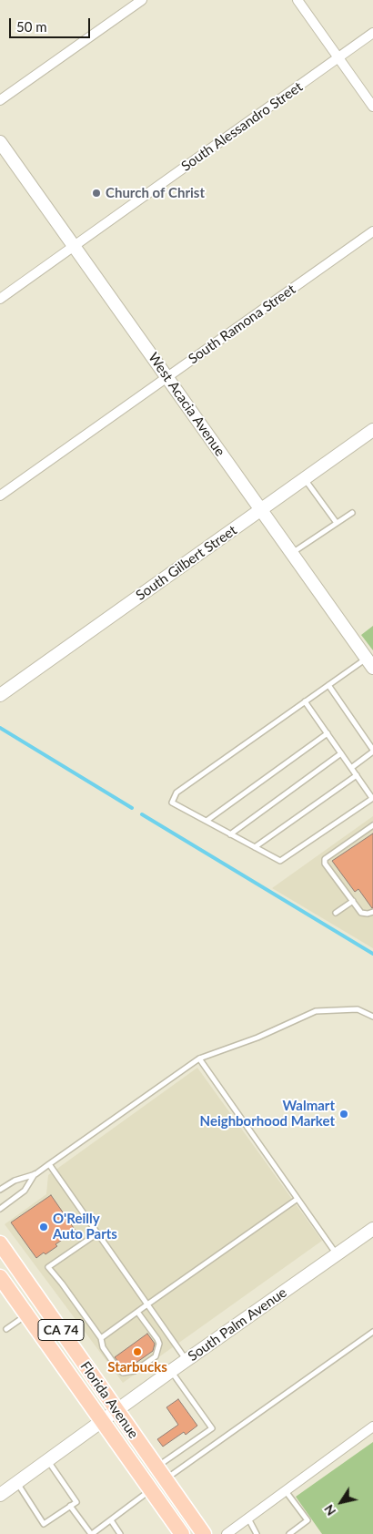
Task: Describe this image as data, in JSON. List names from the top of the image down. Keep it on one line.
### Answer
{"streets":{"main road":["CA 74","Florida Avenue"],"street":["South Alessandro Street","South Ramona Street","West Acacia Avenue","South Gilbert Street","South Palm Avenue"]},"crossings":[["South Alessandro Street","West Acacia Avenue"],["South Ramona Street","West Acacia Avenue"],["West Acacia Avenue","South Gilbert Street"],["South Palm Avenue","Florida Avenue"]],"places":["Church of Christ","Walmart Neighborhood Market","O'Reilly Auto Parts","Starbucks"],"scale_bar":"50 m","north":"bottom left"}
